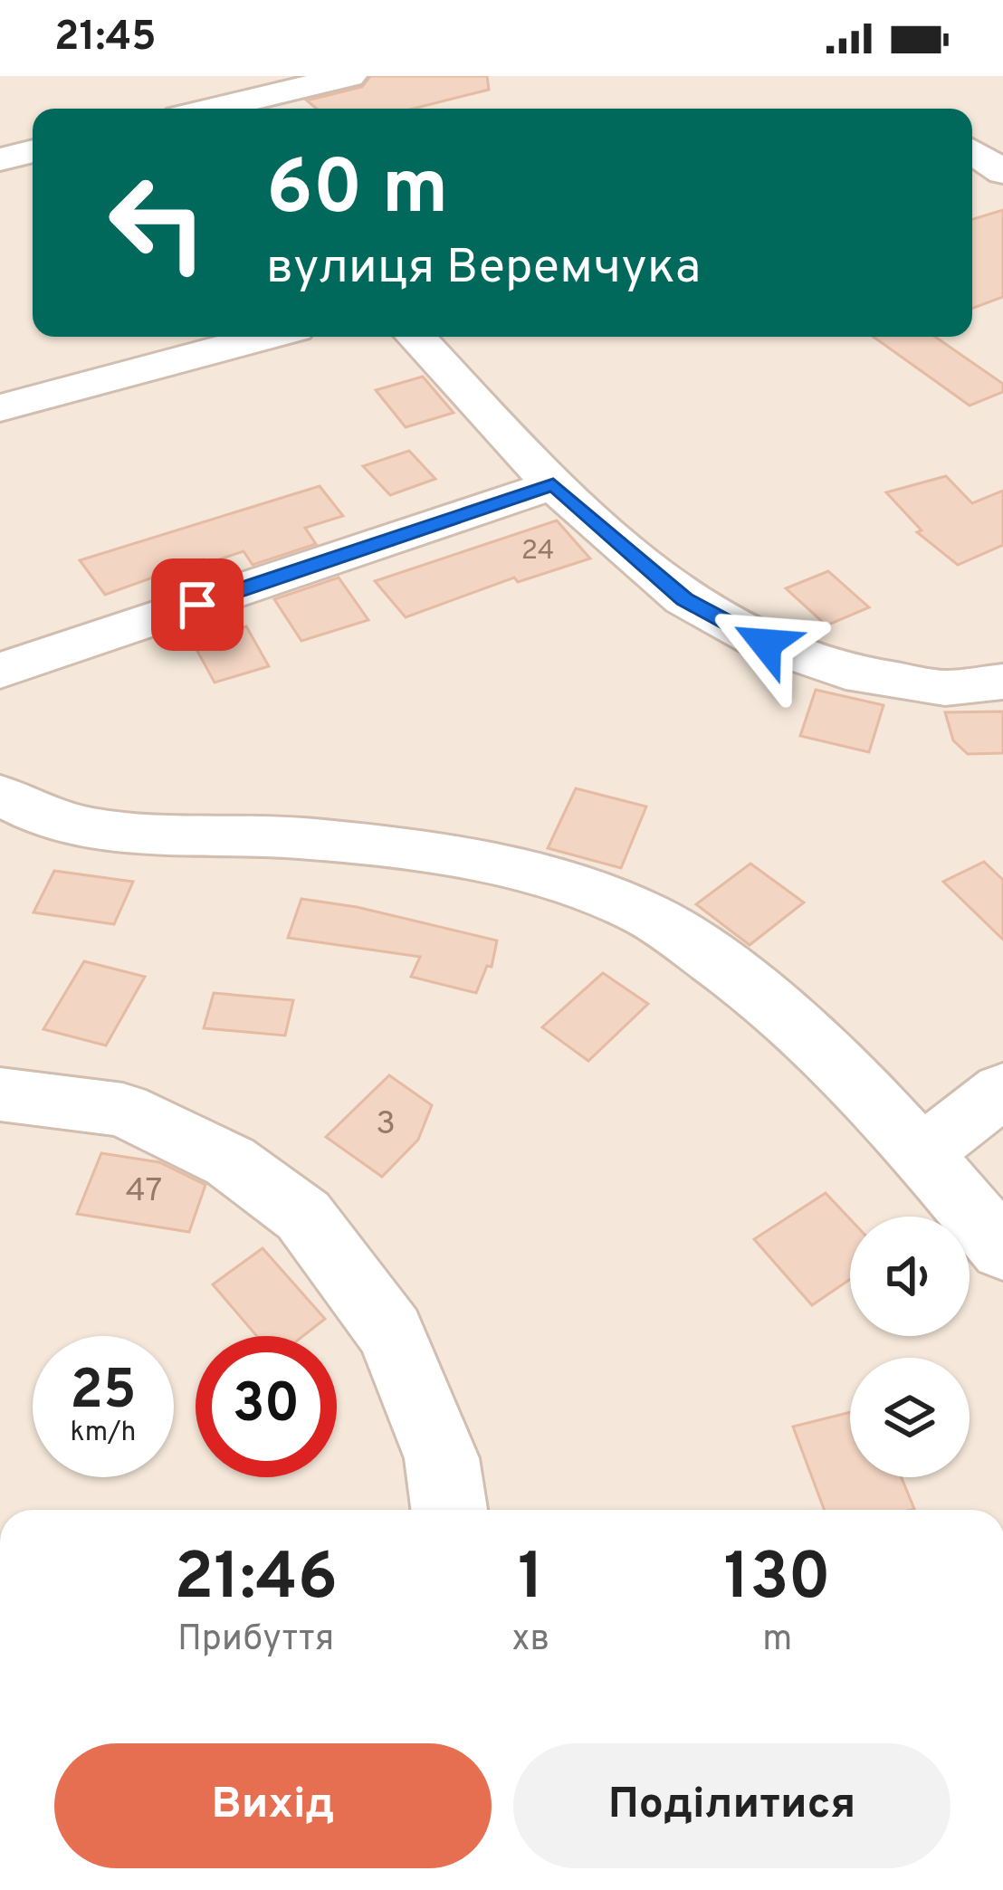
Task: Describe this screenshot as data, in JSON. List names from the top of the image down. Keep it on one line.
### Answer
{"house_numbers":["24","3","47"],"page":{"status":"21:45","turn":["60 m","вулиця Веремчука"],"speed":"25 km/h","limit":"30","eta":["21:46","Прибуття","1","хв","130","m"],"buttons":["Вихід","Поділитися"]}}
